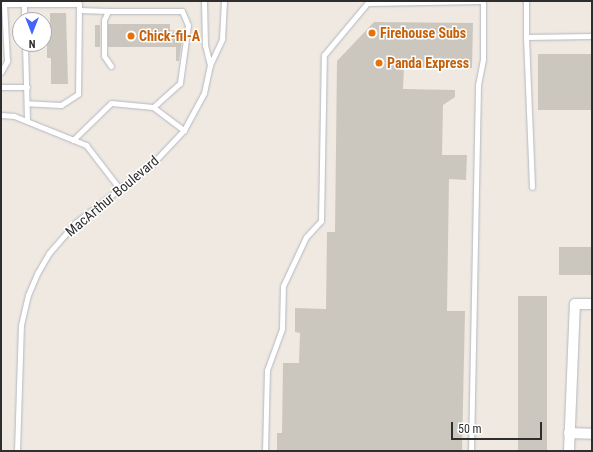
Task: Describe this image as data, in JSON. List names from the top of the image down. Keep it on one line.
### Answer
{"streets":{"lane":["MacArthur Boulevard"]},"places":["Firehouse Subs","Chick-fil-A","Panda Express"],"scale_bar":"50 m","north":"bottom"}
